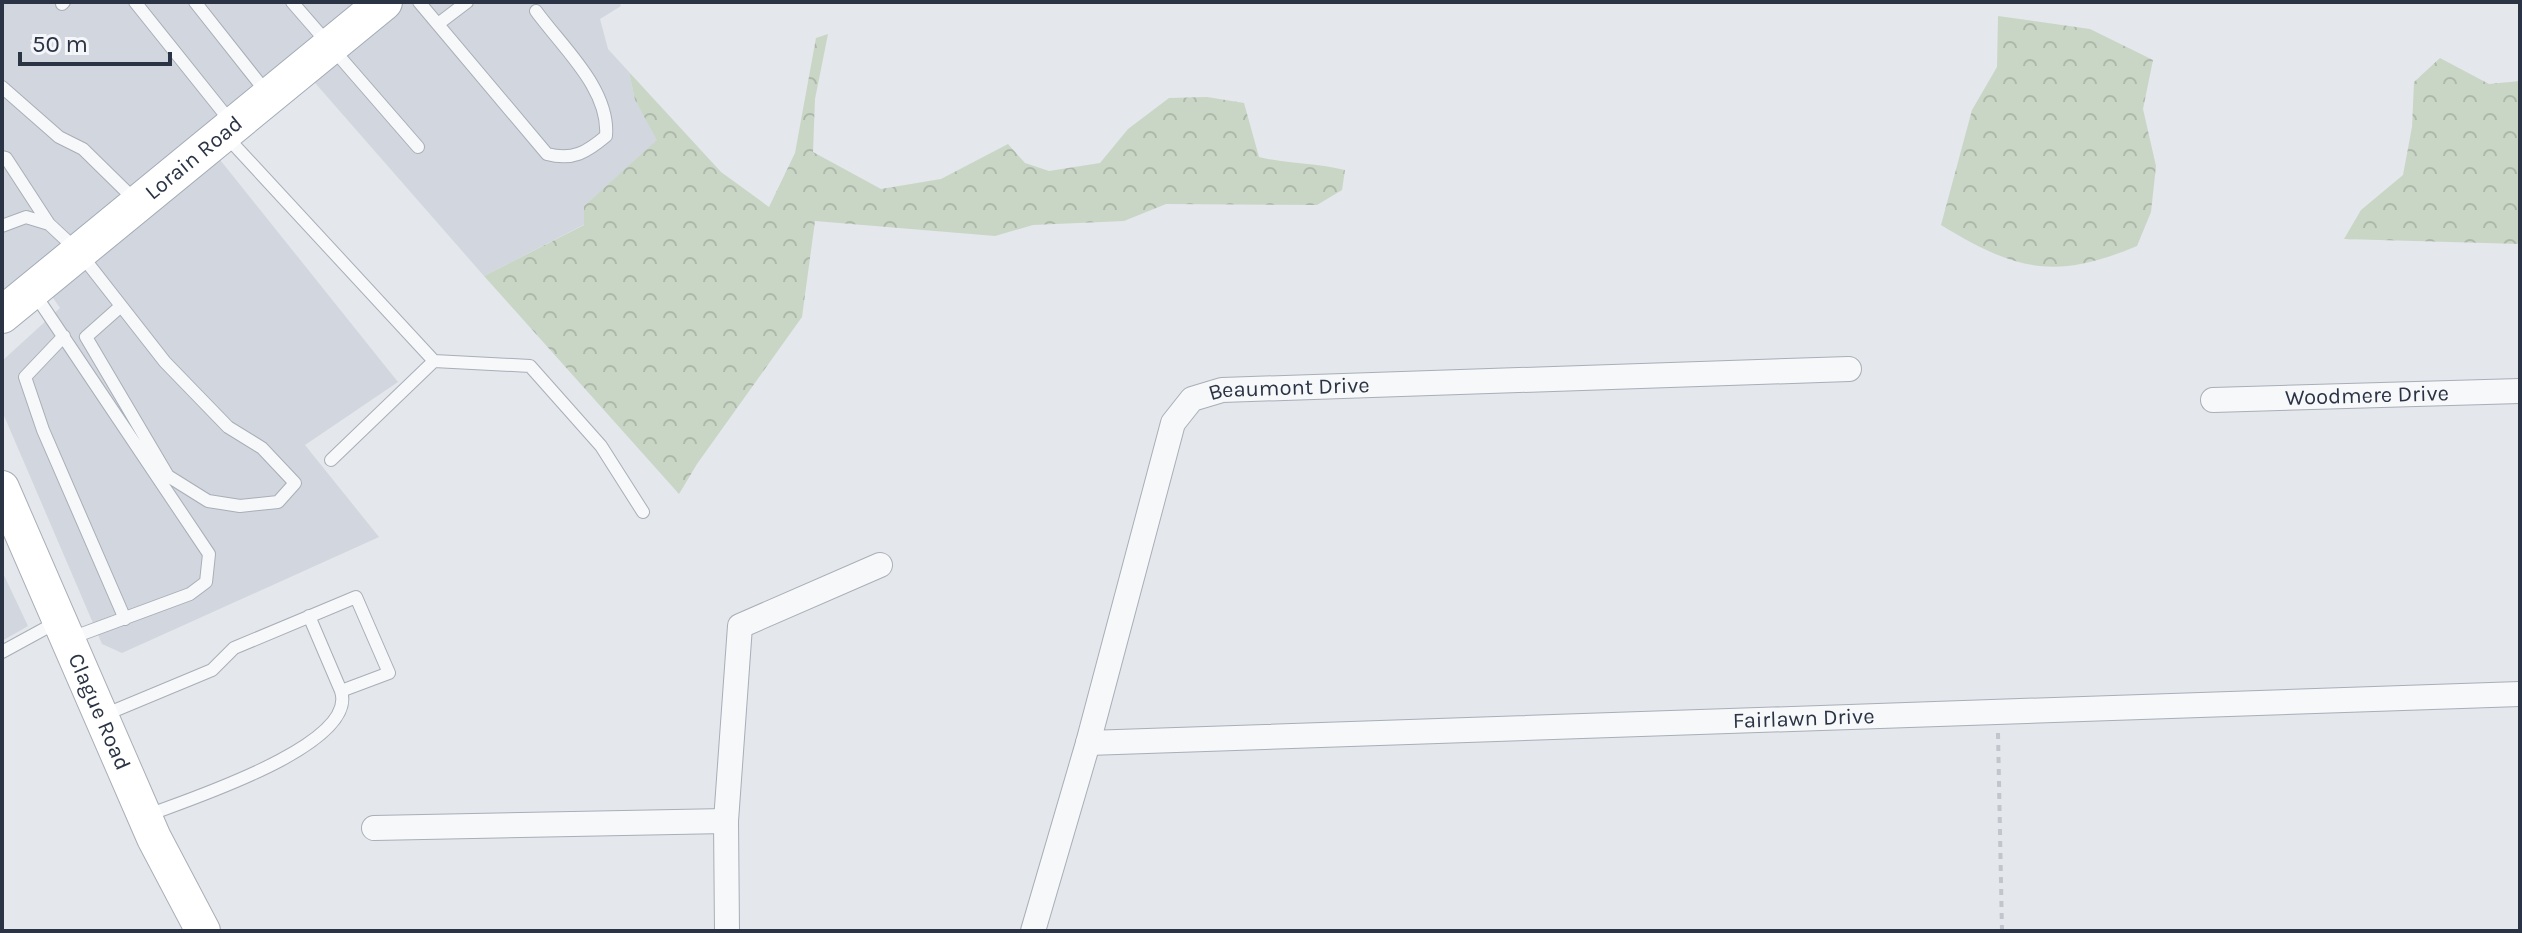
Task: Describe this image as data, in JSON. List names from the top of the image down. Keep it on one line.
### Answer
{"streets":{"main road":["Lorain Road","Clague Road"],"street":["Beaumont Drive","Woodmere Drive","Fairlawn Drive"]},"crossings":[["Beaumont Drive","Fairlawn Drive"]],"scale_bar":"50 m"}
